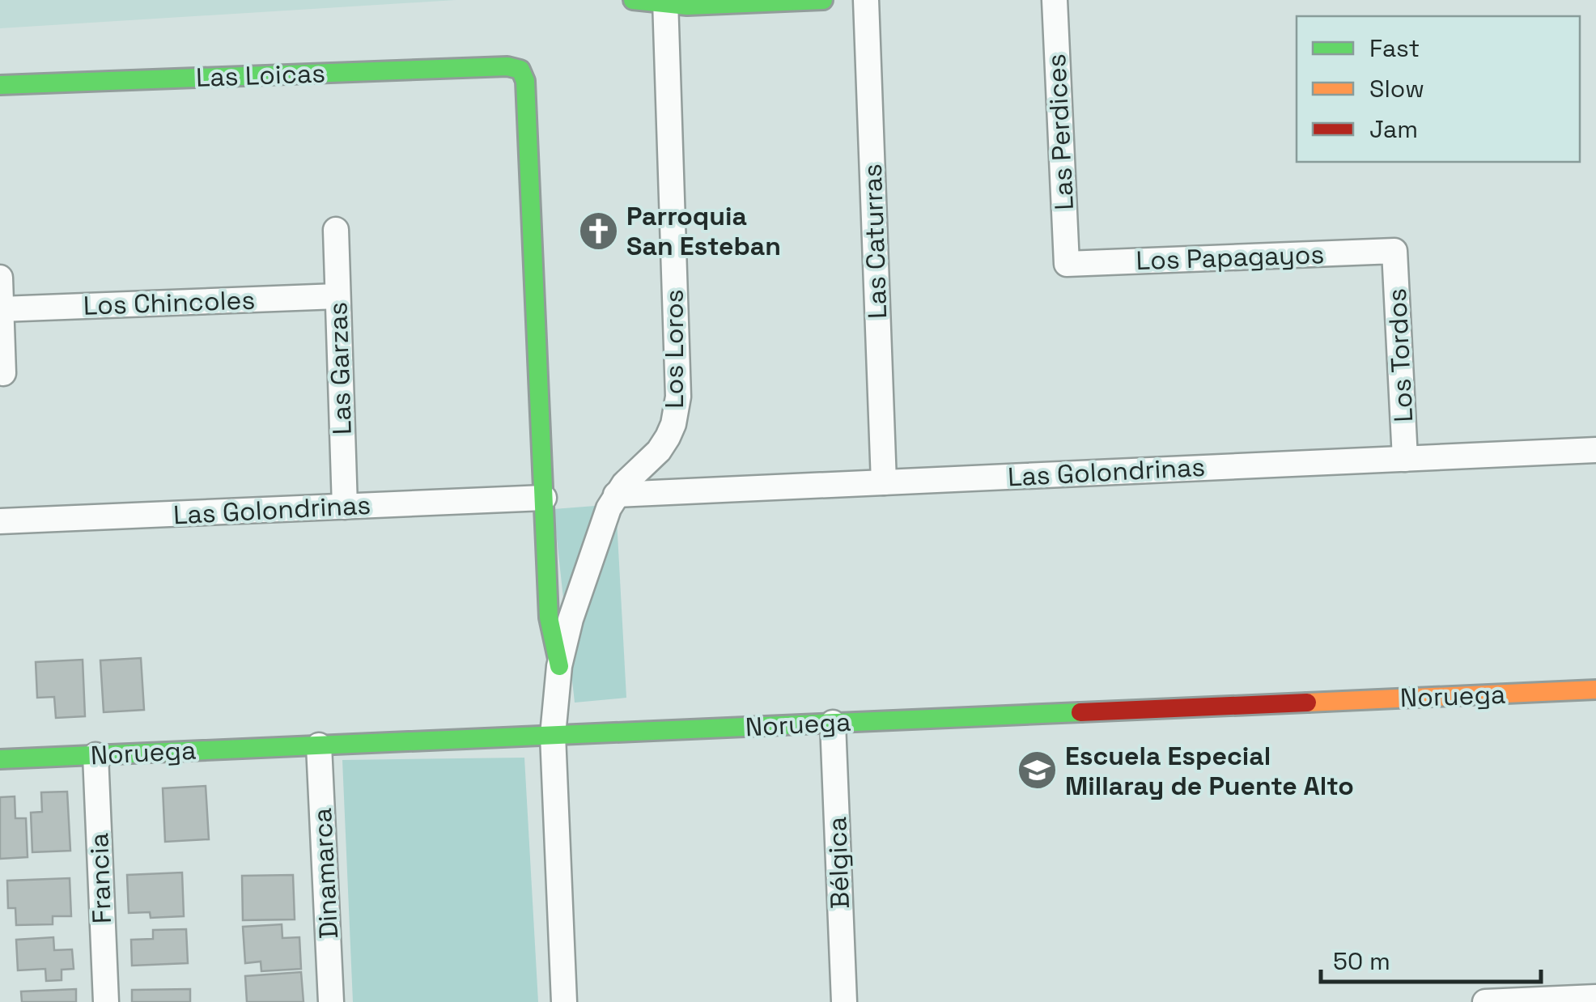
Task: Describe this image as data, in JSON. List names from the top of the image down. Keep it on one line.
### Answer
{"streets":{"street":["Las Loicas","Las Perdices","Las Caturras","Los Papagayos","Los Chincoles","Los Loros","Los Tordos","Las Garzas","Las Golondrinas","Noruega","Bélgica","Dinamarca","Francia"]},"crossings":[["Las Loicas","Los Loros"],["Las Perdices","Los Papagayos"],["Las Caturras","Las Golondrinas"],["Los Papagayos","Los Tordos"],["Los Chincoles","Las Garzas"],["Los Loros","Las Golondrinas"],["Los Loros","Noruega"],["Los Tordos","Las Golondrinas"],["Las Garzas","Las Golondrinas"],["Noruega","Bélgica"],["Noruega","Dinamarca"],["Noruega","Francia"]],"places":{"church":["Parroquia San Esteban"],"school or university":["Escuela Especial Millaray de Puente Alto"]},"legend":["Fast","Slow","Jam"],"scale_bar":"50 m"}
